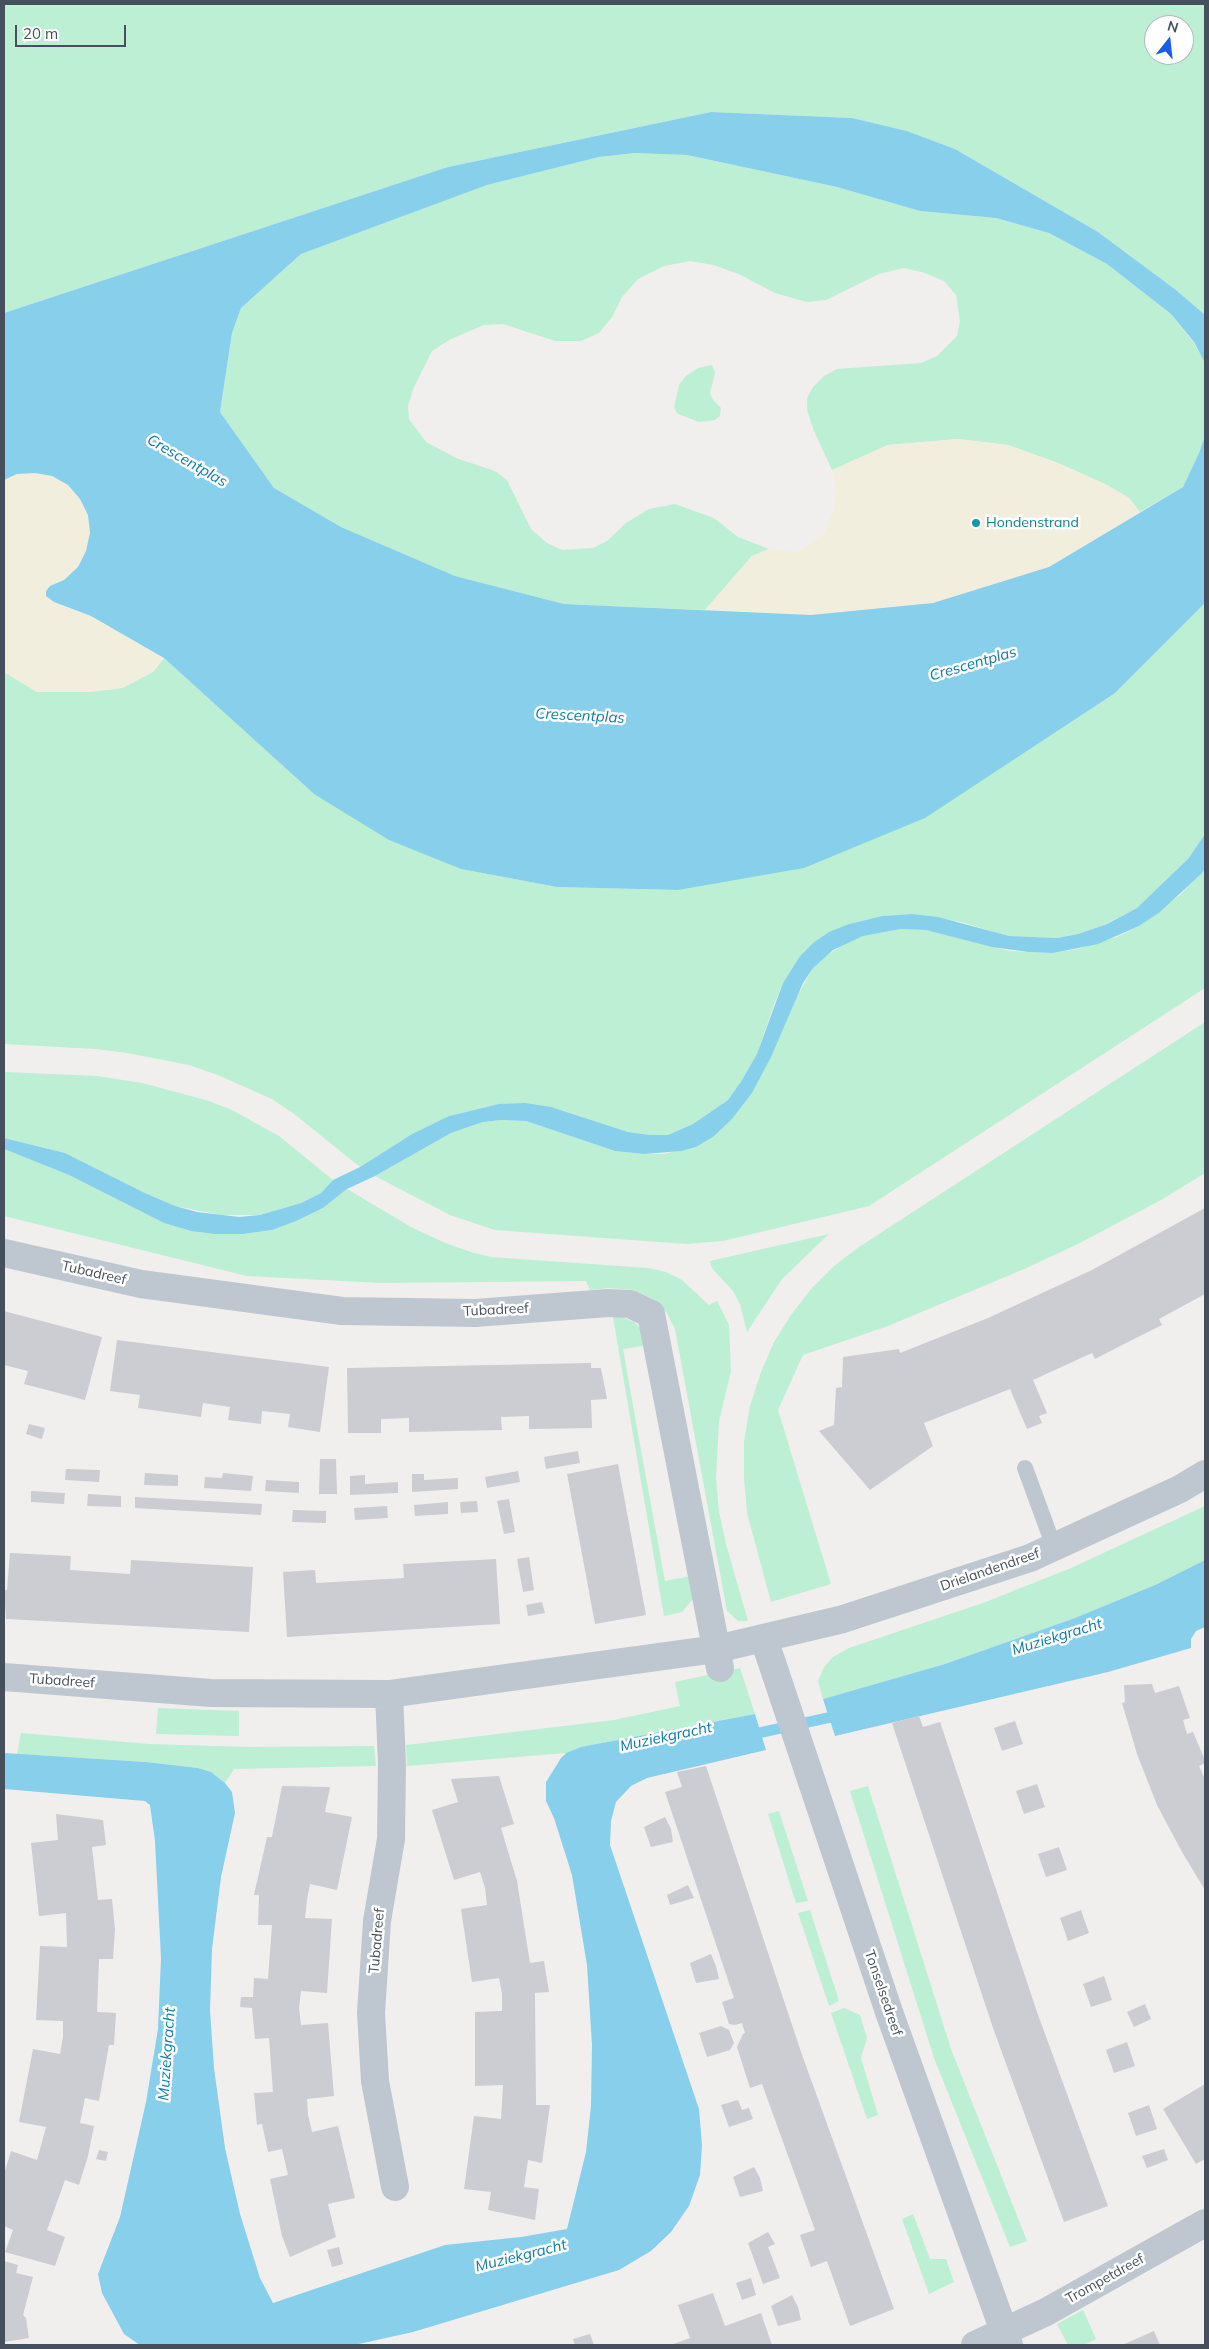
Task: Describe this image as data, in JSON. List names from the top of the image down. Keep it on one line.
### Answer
{"streets":{"street":["Tubadreef","Drielandendreef","Tonselsedreef","Trompetdreef"]},"crossings":[["Tubadreef","Drielandendreef"],["Tubadreef","Tonselsedreef"],["Drielandendreef","Tonselsedreef"],["Tonselsedreef","Trompetdreef"]],"water":["Crescentplas","Muziekgracht"],"places":["Hondenstrand"],"scale_bar":"20 m","north":"top"}
